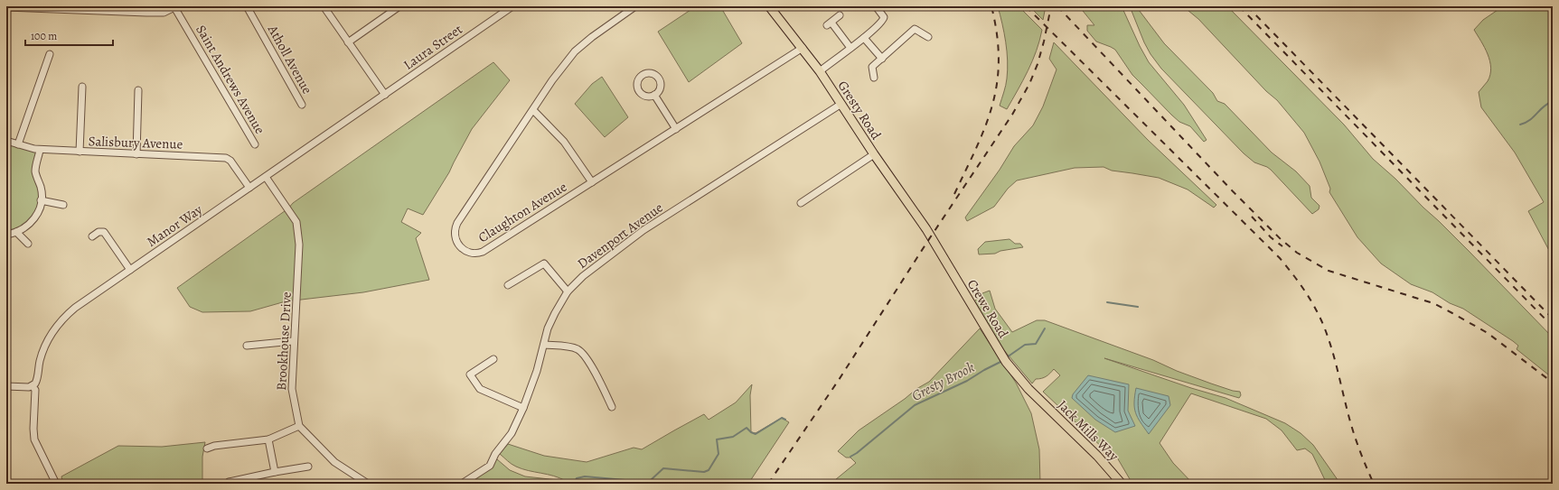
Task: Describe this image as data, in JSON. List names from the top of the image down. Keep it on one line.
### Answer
{"streets":{"main road":["Gresty Road","Crewe Road","Jack Mills Way"],"street":["Laura Street","Atholl Avenue","Saint Andrews Avenue","Salisbury Avenue","Claughton Avenue","Manor Way","Davenport Avenue","Brookhouse Drive"]},"crossings":[["Laura Street","Manor Way"],["Gresty Road","Claughton Avenue"],["Gresty Road","Davenport Avenue"],["Gresty Road","Crewe Road"],["Salisbury Avenue","Manor Way"],["Manor Way","Brookhouse Drive"],["Crewe Road","Jack Mills Way"]],"water":["Gresty Brook"],"scale_bar":"100 m"}
